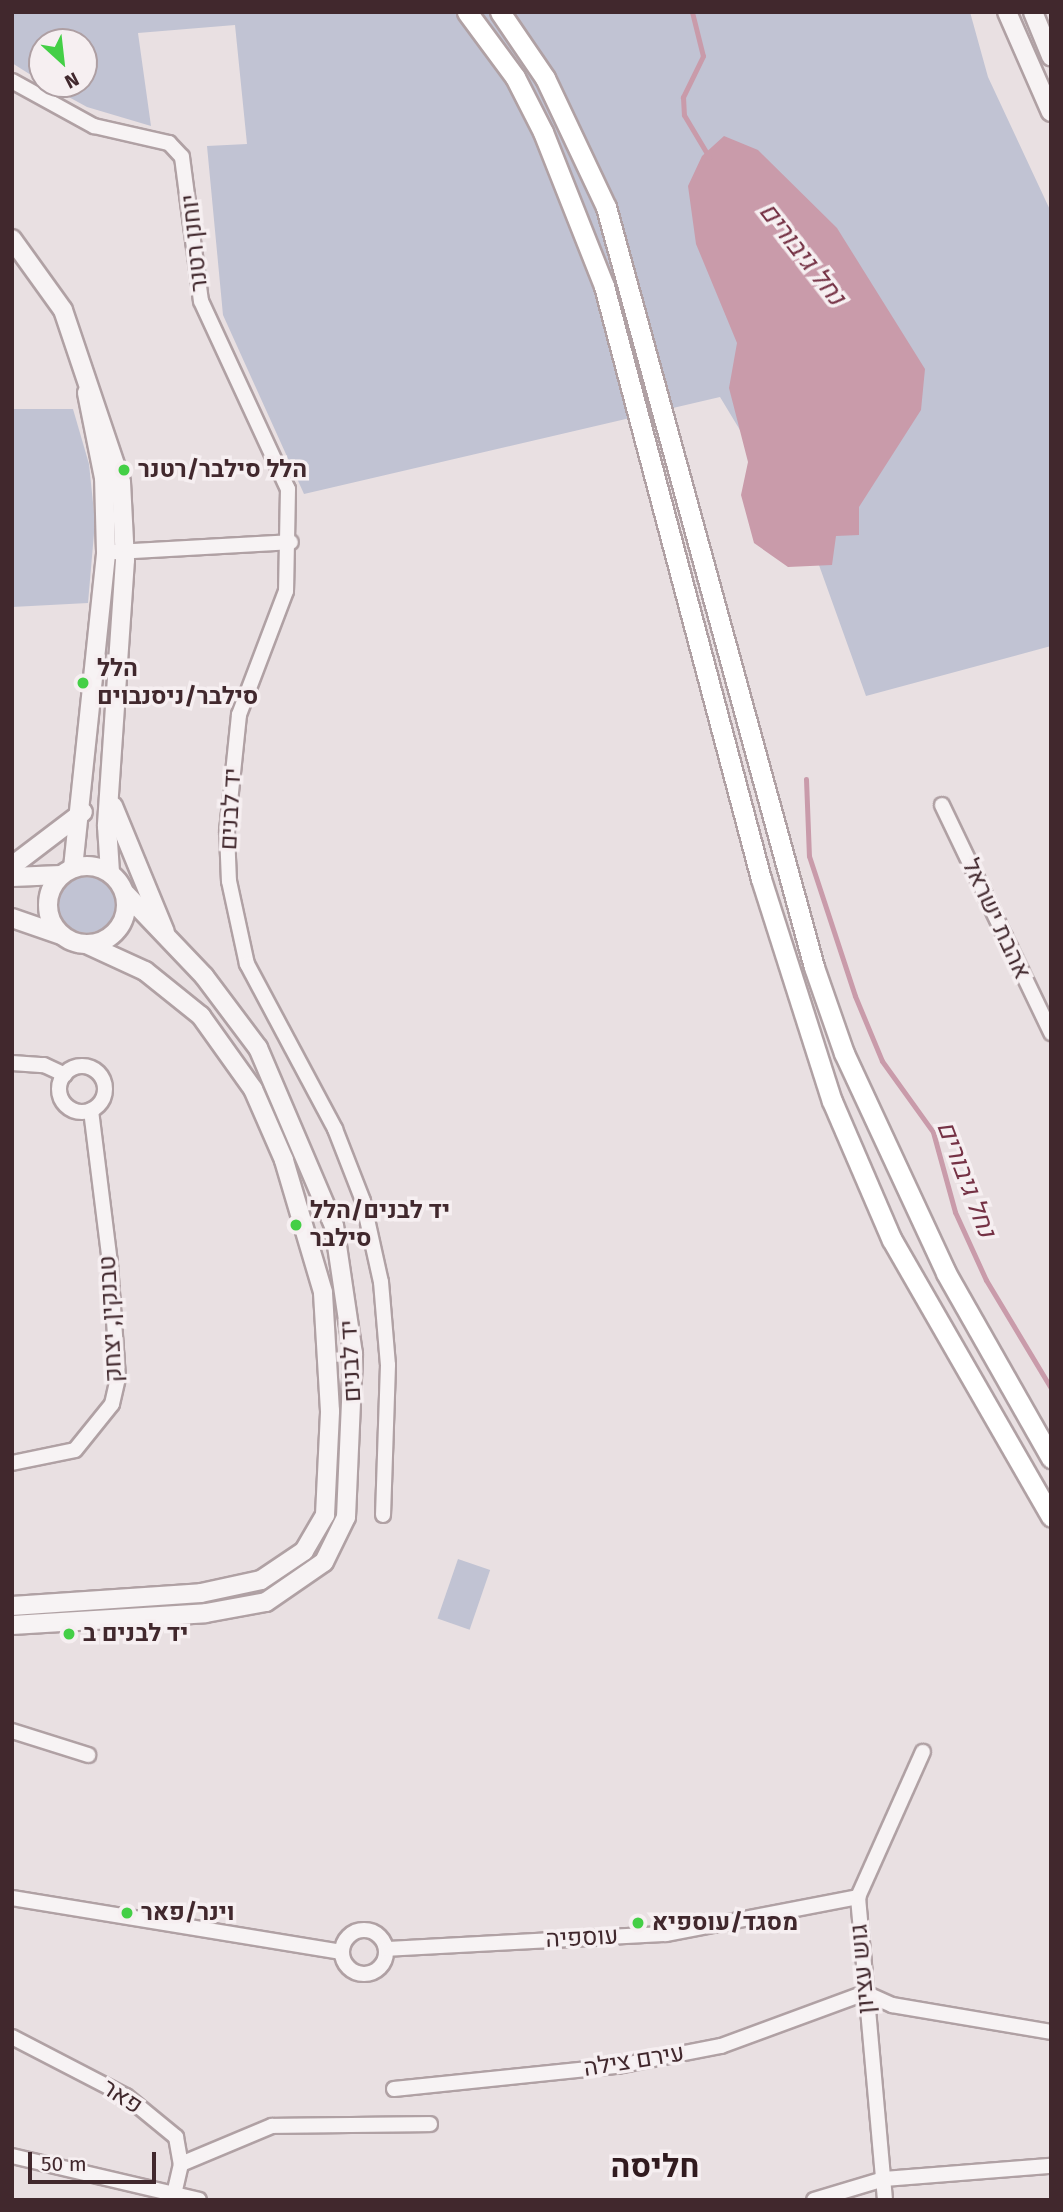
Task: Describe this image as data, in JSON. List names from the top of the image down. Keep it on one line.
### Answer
{"streets":{"street":["יוחנן רטנר","יד לבנים","אהבת ישראל","טבנקין, יצחק","עוספיה","גוש עציון","עירם צילה","פאר"]},"crossings":[["יוחנן רטנר","יד לבנים"],["עוספיה","גוש עציון"],["גוש עציון","עירם צילה"]],"districts":["חליסה"],"water":["נחל גיבורים"],"places":["הלל סילבר/רטנר","הלל סילבר/ניסנבוים","יד לבנים/הלל סילבר","יד לבנים ב","וינר/פאר","מסגד/עוספיא"],"scale_bar":"50 m","north":"bottom right"}
